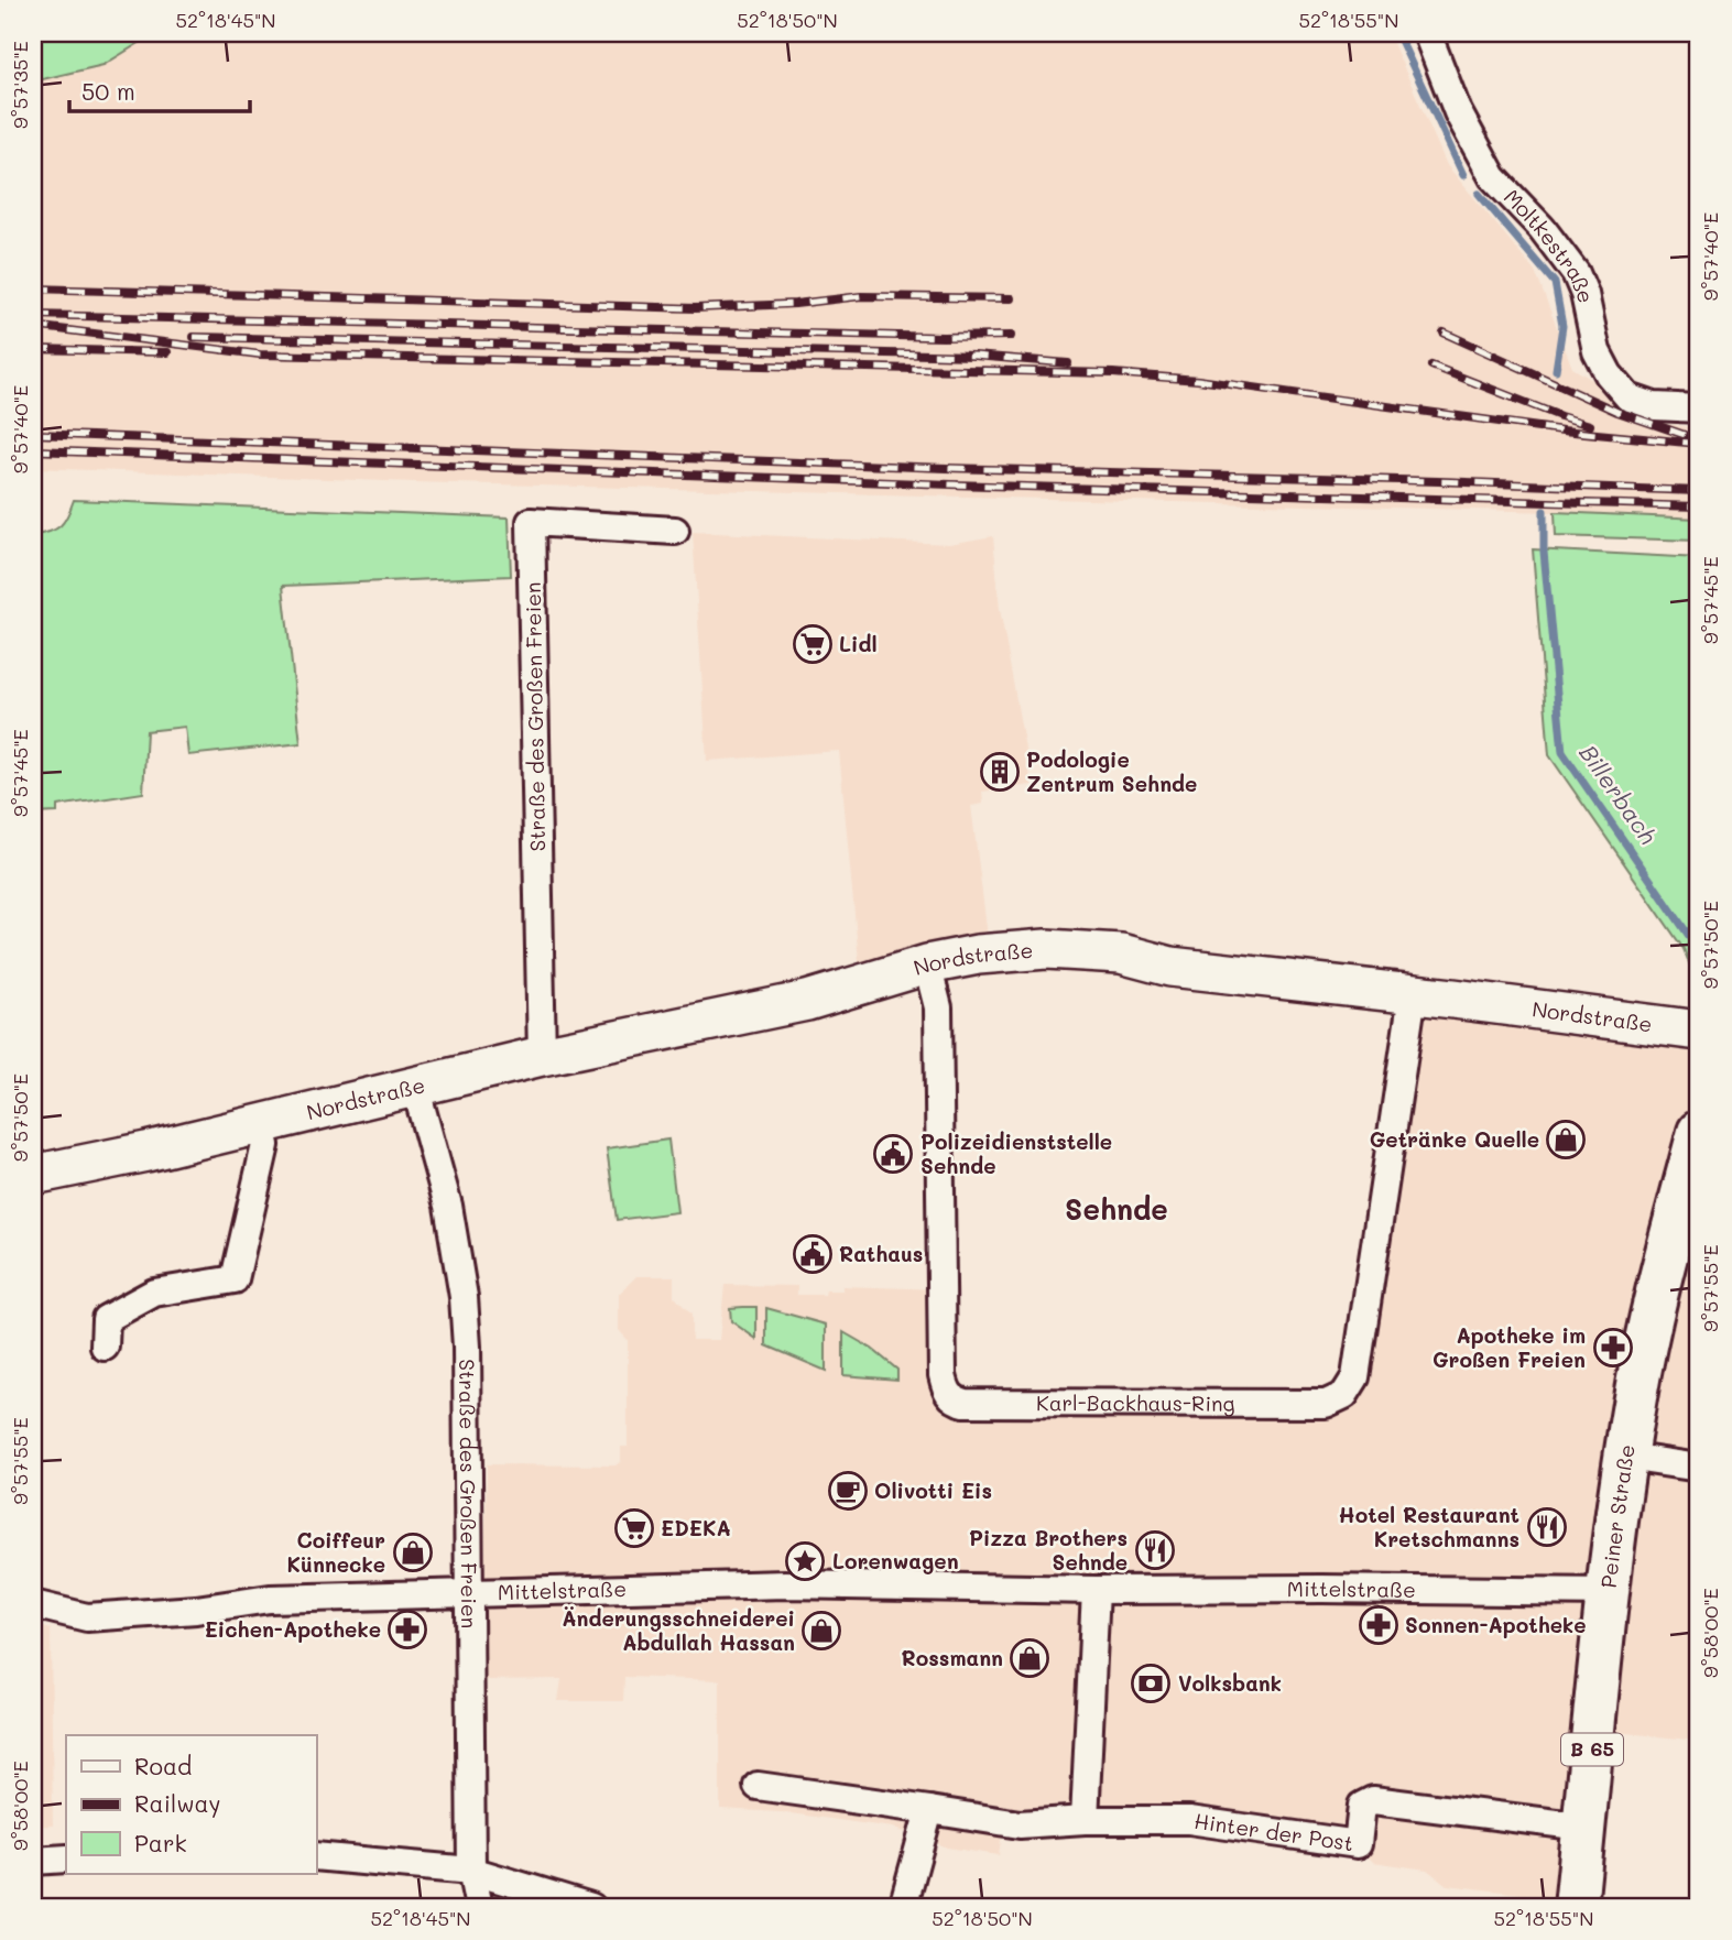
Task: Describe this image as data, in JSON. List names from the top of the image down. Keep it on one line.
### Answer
{"streets":{"main road":["Nordstraße","Peiner Straße","B 65"],"street":["Moltkestraße","Straße des Großen Freien","Karl-Backhaus-Ring","Mittelstraße","Hinter der Post"]},"crossings":[["Straße des Großen Freien","Nordstraße"],["Straße des Großen Freien","Mittelstraße"],["Nordstraße","Karl-Backhaus-Ring"],["Peiner Straße","Mittelstraße"],["Peiner Straße","Hinter der Post"]],"districts":["Sehnde"],"water":["Billerbach"],"places":{"supermarket":["Lidl","EDEKA"],"building":["Podologie Zentrum Sehnde"],"shop":["Getränke Quelle","Coiffeur Künnecke","Änderungsschneiderei Abdullah Hassan","Rossmann"],"public building":["Polizeidienststelle Sehnde","Rathaus"],"pharmacy":["Apotheke im Großen Freien","Sonnen-Apotheke","Eichen-Apotheke"],"cafe":["Olivotti Eis"],"restaurant":["Hotel Restaurant Kretschmanns","Pizza Brothers Sehnde"],"place":["Lorenwagen"],"bank":["Volksbank"]},"legend":["Road","Railway","Park"],"scale_bar":"50 m","coordinates":["52°18'45\"N","52°18'50\"N","52°18'55\"N","9°57'35\"E","9°57'40\"E","9°57'45\"E","9°57'50\"E","9°57'55\"E","9°58'00\"E"]}
